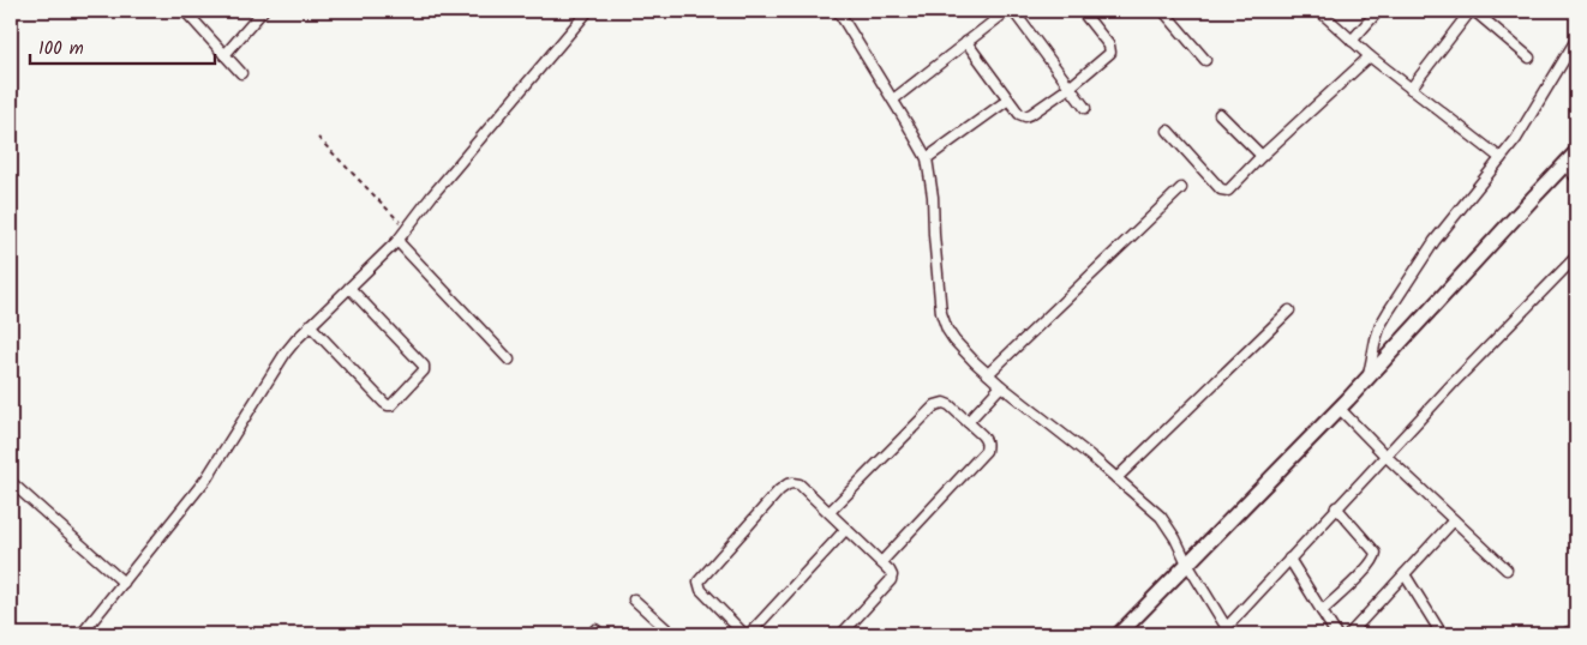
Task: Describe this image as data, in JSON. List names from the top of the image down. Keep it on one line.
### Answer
{"scale_bar":"100 m"}
